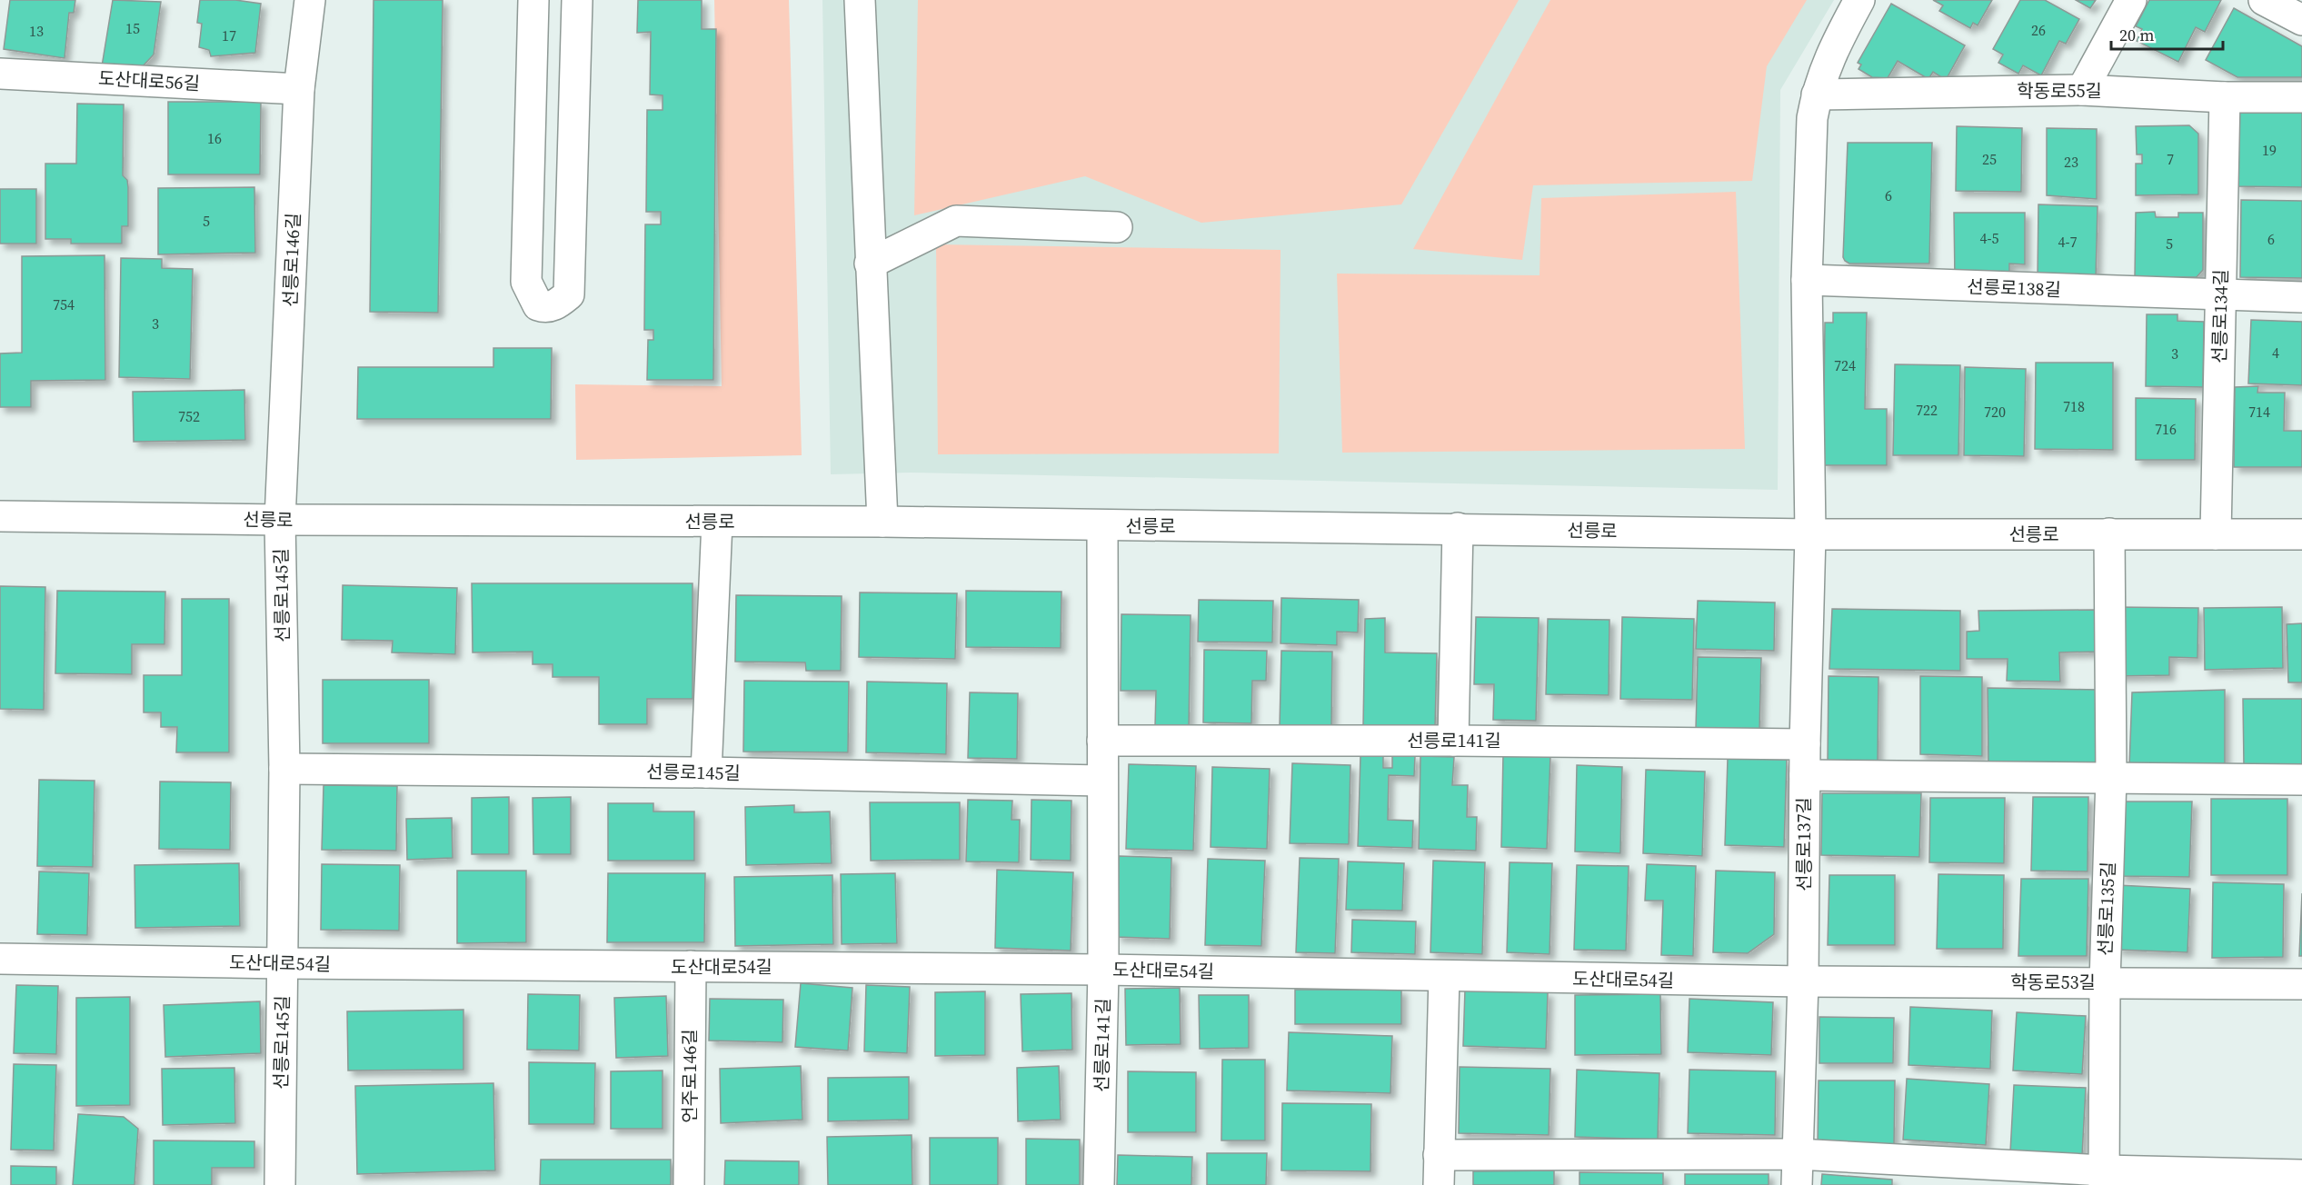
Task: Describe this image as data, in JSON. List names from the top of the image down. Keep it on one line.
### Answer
{"streets":{"street":["도산대로56길","학동로55길","선릉로146길","선릉로138길","선릉로134길","선릉로","선릉로145길","선릉로141길","선릉로137길","선릉로135길","도산대로54길","학동로53길","언주로146길"]},"crossings":[["도산대로56길","선릉로146길"],["학동로55길","선릉로134길"],["선릉로146길","선릉로"],["선릉로146길","선릉로145길"],["선릉로138길","선릉로134길"],["선릉로134길","선릉로"],["선릉로","선릉로145길"],["선릉로","선릉로141길"],["선릉로","선릉로137길"],["선릉로","선릉로135길"],["선릉로145길","선릉로141길"],["선릉로145길","도산대로54길"],["선릉로141길","선릉로137길"],["선릉로141길","도산대로54길"],["선릉로137길","도산대로54길"],["선릉로137길","학동로53길"],["선릉로135길","학동로53길"],["도산대로54길","학동로53길"],["도산대로54길","언주로146길"]],"house_numbers":["15","26","13","17","16","19","25","7","23","6","5","4-5","6","4-7","5","754","3","4","3","724","718","722","720","714","752","716"],"scale_bar":"20 m"}
